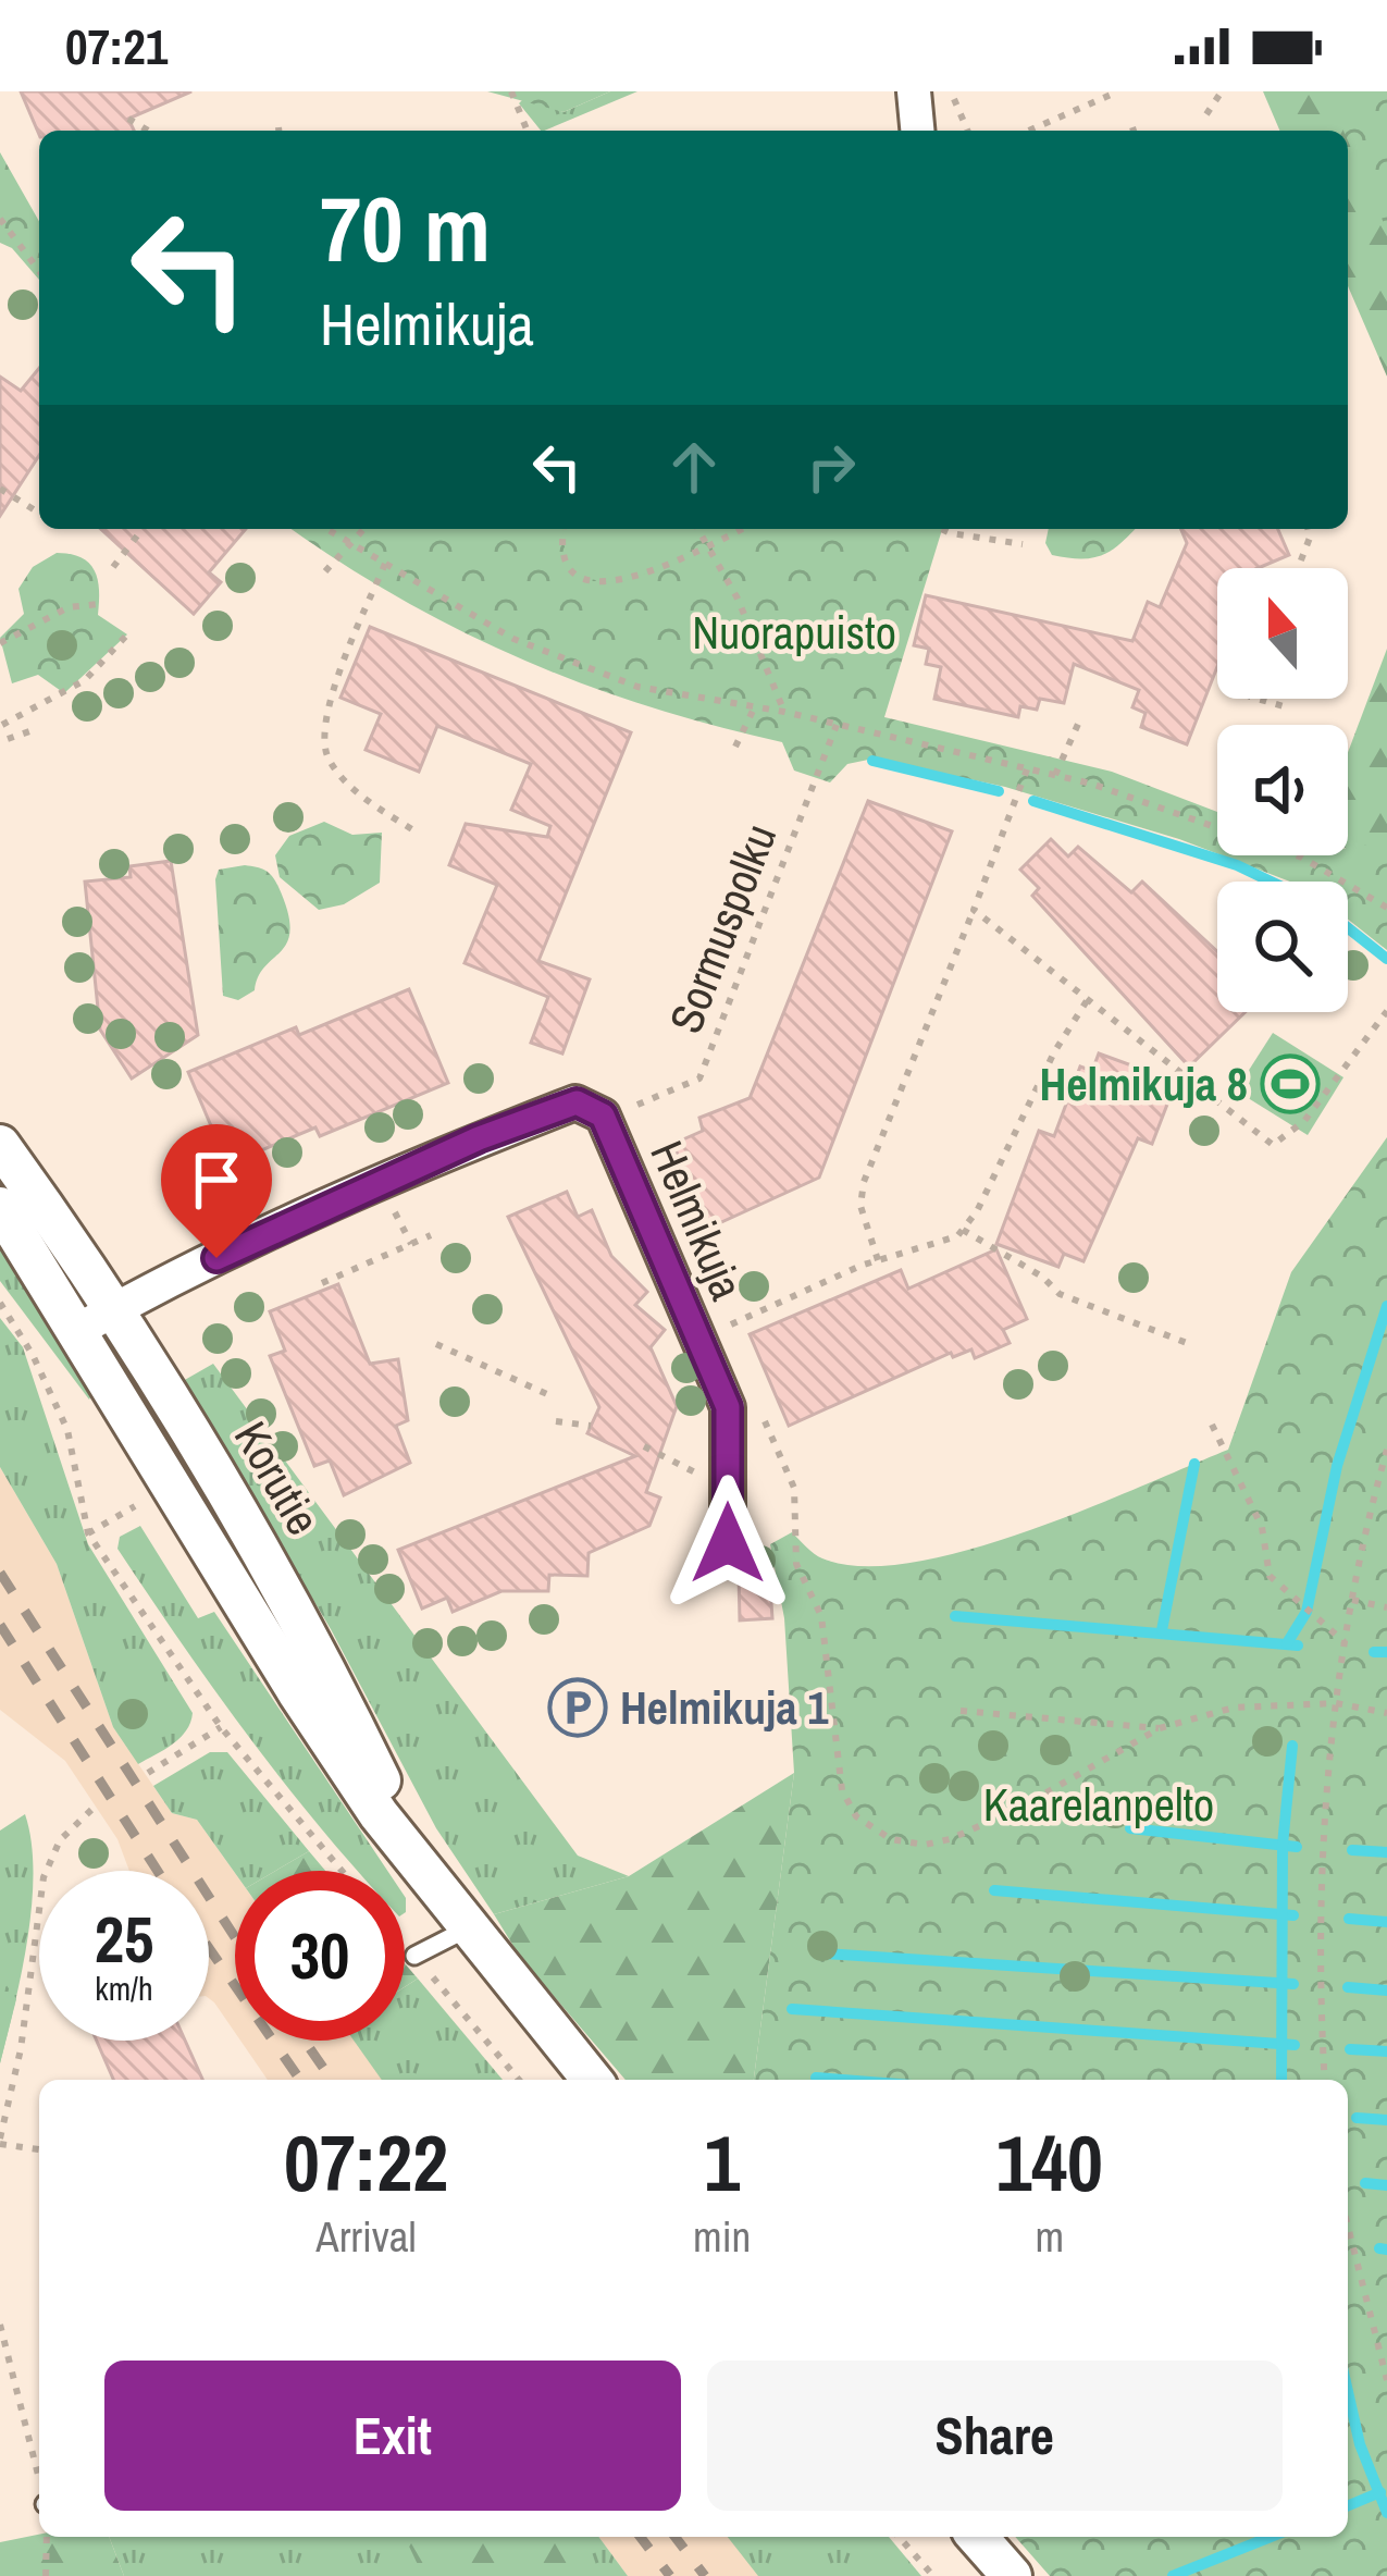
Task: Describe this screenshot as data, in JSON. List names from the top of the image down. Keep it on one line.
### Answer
{"streets":{"street":["Helmikuja","Korutie"],"path":["Sormuspolku"]},"crossings":[["Helmikuja","Korutie"]],"parks":["Nuorapuisto","Kaarelanpelto"],"places":{"sports":["Helmikuja 8"],"parking":["Helmikuja 1"]},"north":"top","page":{"status":"07:21","turn":["70 m","Helmikuja"],"speed":"25 km/h","limit":"30","eta":["07:22","Arrival","1","min","140","m"],"buttons":["Exit","Share"]}}
